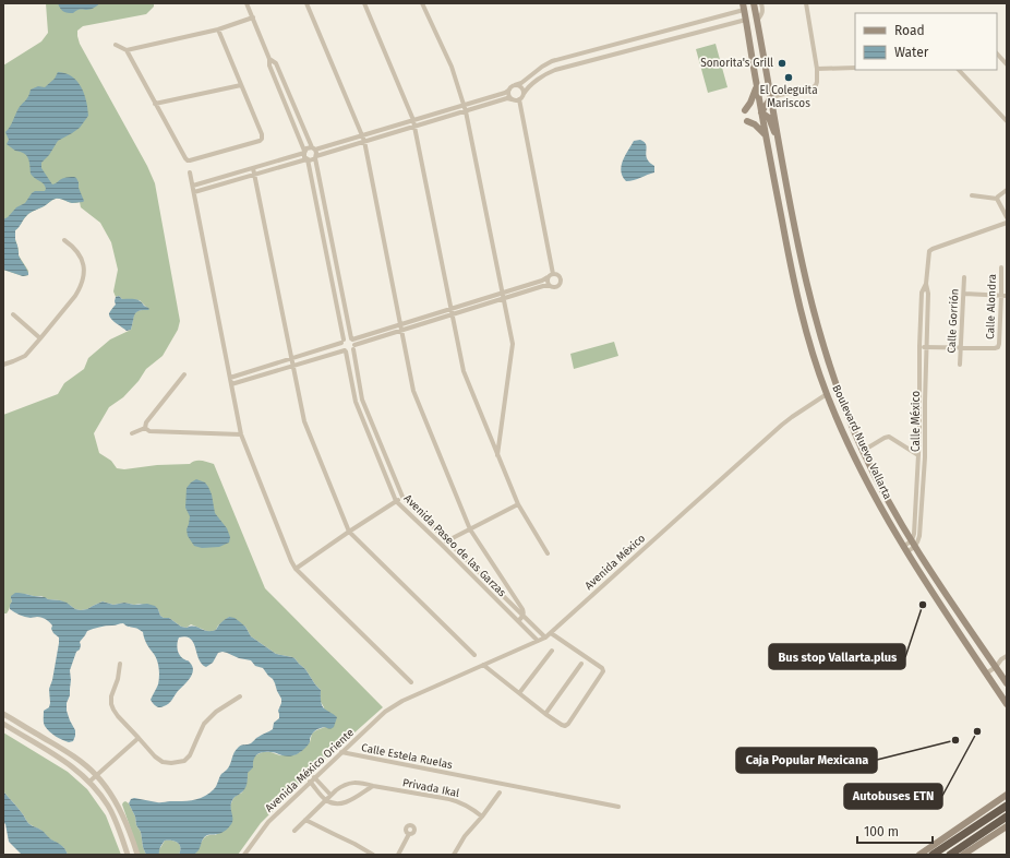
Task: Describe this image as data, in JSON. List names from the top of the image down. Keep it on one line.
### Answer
{"streets":{"main road":["Boulevard Nuevo Vallarta"],"street":["Calle Alondra","Calle Gorrión","Calle México","Avenida Paseo de las Garzas","Avenida México","Calle Estela Ruelas","Avenida México Oriente","Privada Ikal"]},"crossings":[["Calle Alondra","Calle Gorrión"],["Calle México","Boulevard Nuevo Vallarta"],["Boulevard Nuevo Vallarta","Avenida México"],["Avenida Paseo de las Garzas","Avenida México"],["Avenida México","Avenida México Oriente"],["Calle Estela Ruelas","Avenida México Oriente"]],"places":["Sonorita's Grill","El Coleguita Mariscos","Bus stop Vallarta.plus","Autobuses ETN","Caja Popular Mexicana"],"legend":["Road","Water"],"scale_bar":"100 m"}
